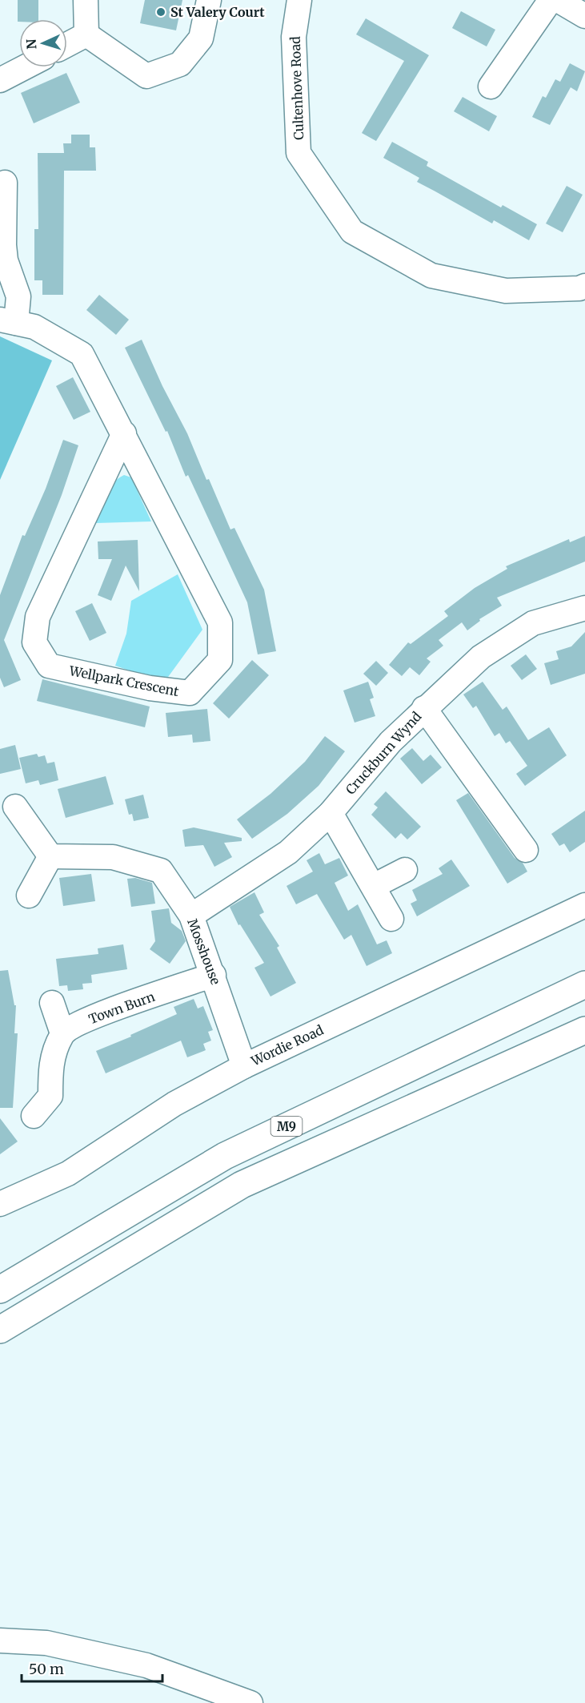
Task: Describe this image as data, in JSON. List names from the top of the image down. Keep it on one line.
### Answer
{"streets":{"highway":["M9"],"street":["Cultenhove Road","Wellpark Crescent","Cruckburn Wynd","Mosshouse","Town Burn","Wordie Road"]},"crossings":[["Cruckburn Wynd","Mosshouse"],["Mosshouse","Town Burn"],["Mosshouse","Wordie Road"]],"places":["St Valery Court"],"scale_bar":"50 m","north":"left"}
